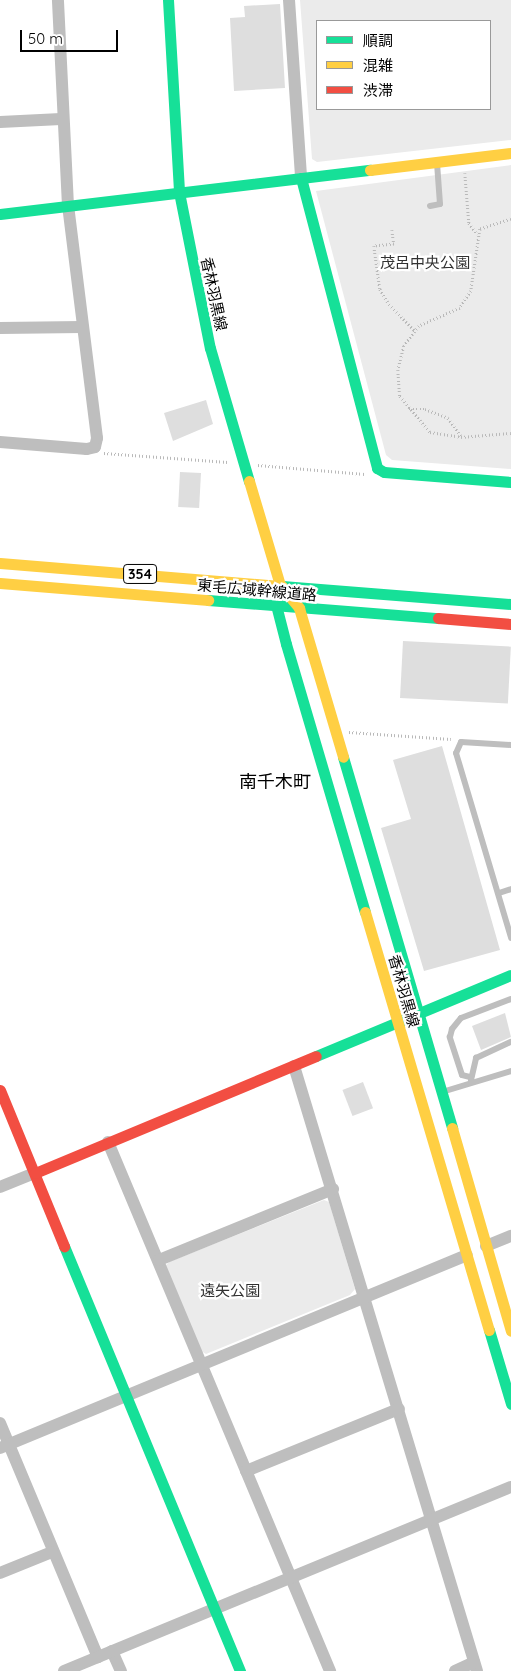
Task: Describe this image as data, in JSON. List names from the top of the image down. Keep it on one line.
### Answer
{"streets":{"main road":["香林羽黒線","354","東毛広域幹線道路"]},"crossings":[["香林羽黒線","東毛広域幹線道路"]],"districts":["南千木町"],"parks":["茂呂中央公園","遠矢公園"],"legend":["順調","混雑","渋滞"],"scale_bar":"50 m"}
